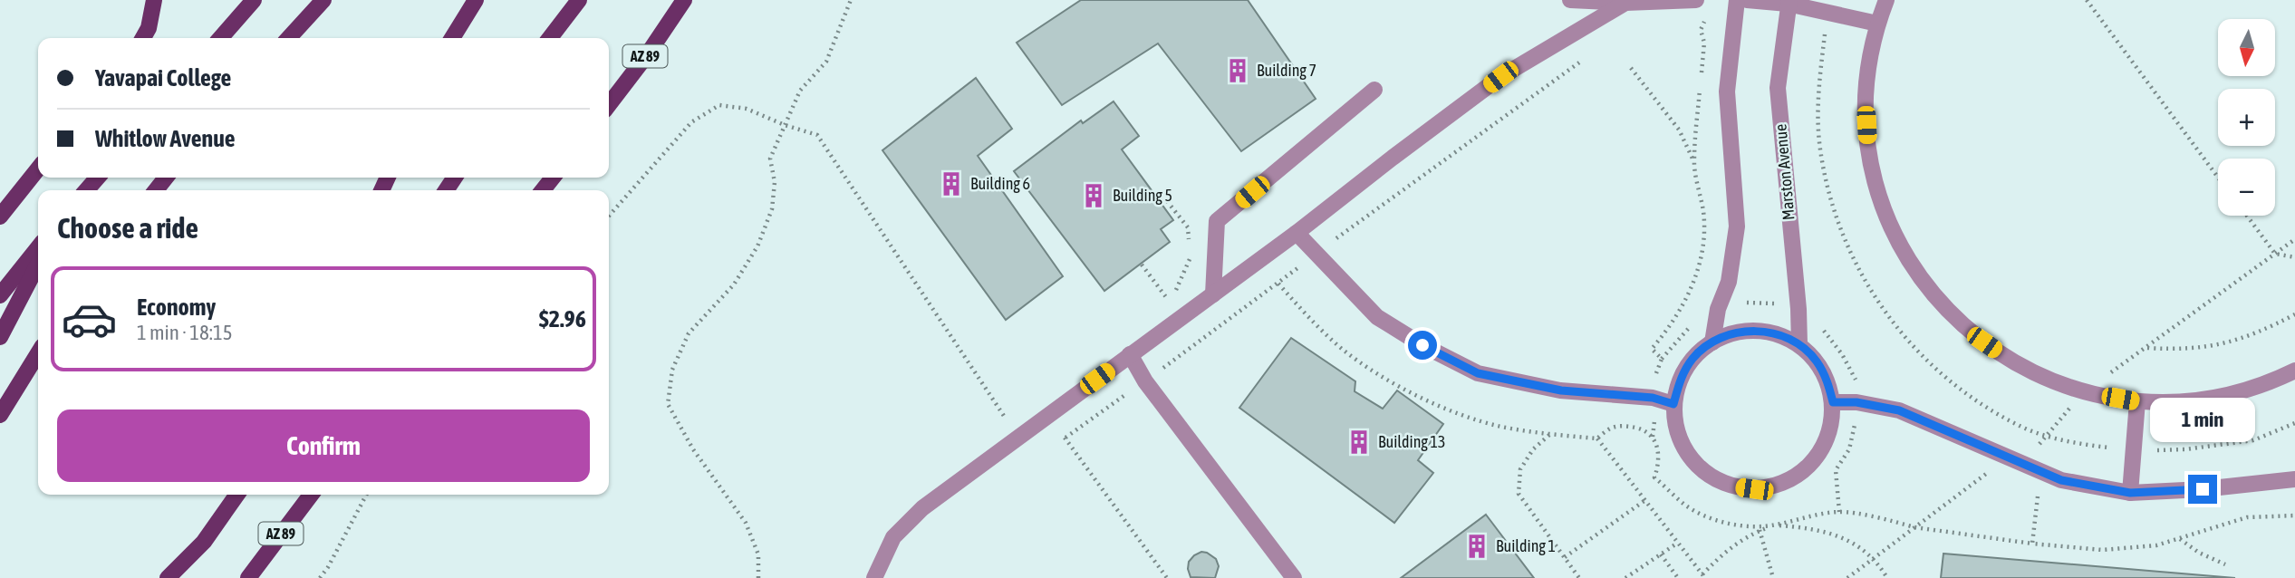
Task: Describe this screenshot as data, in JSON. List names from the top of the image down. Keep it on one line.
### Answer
{"streets":{"main road":["AZ 89"],"street":["Marston Avenue"]},"places":{"building":["Building 7","Building 6","Building 5","Building 13","Building 1"]},"north":"bottom","page":{"map_buttons":["+","−"],"banner":["Yavapai College","Whitlow Avenue"],"heading":"Choose a ride","list":[{"name":"Economy","note":"1 min · 18:15","value":"$2.96"}],"buttons":"Confirm","bubble":"1 min"}}
